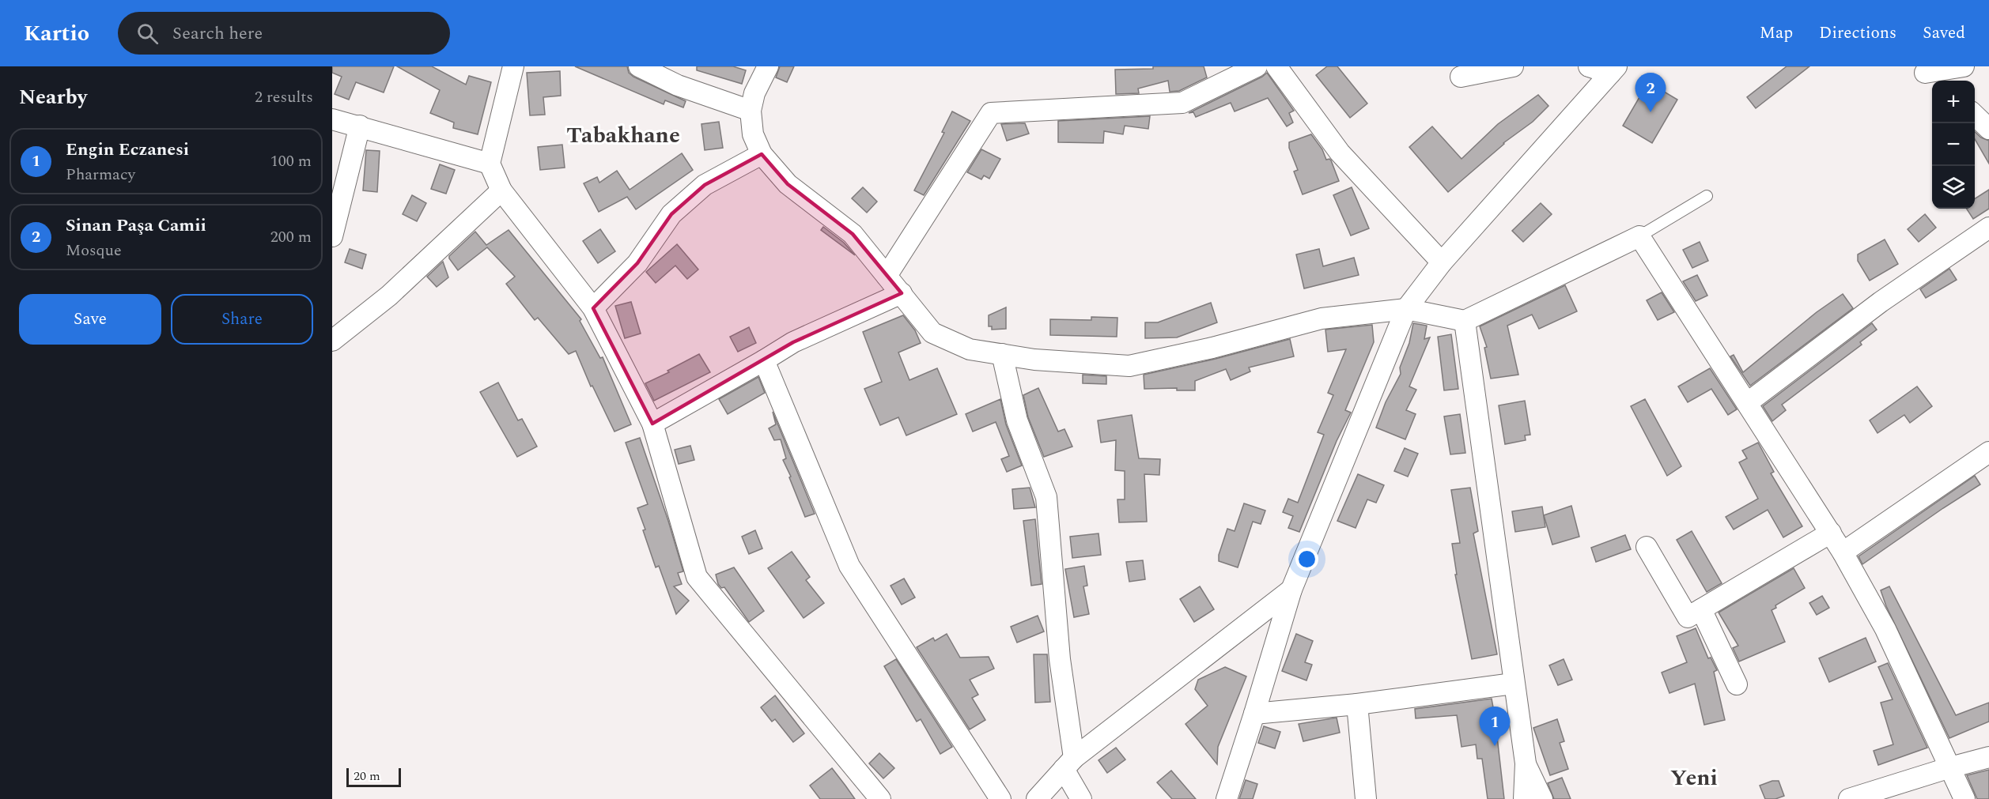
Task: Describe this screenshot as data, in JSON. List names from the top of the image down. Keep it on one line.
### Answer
{"districts":["Tabakhane","Yeni"],"scale_bar":"20 m","page":{"header":"Kartio","search":"Search here","nav":["Map","Directions","Saved"],"heading":["Nearby","2 results"],"pins":["2","1"],"map_buttons":["+","−"],"list":[{"mark":"1","name":"Engin Eczanesi","note":"Pharmacy","value":"100 m"},{"mark":"2","name":"Sinan Paşa Camii","note":"Mosque","value":"200 m"}],"buttons":["Save","Share"],"scale":"20 m"}}
